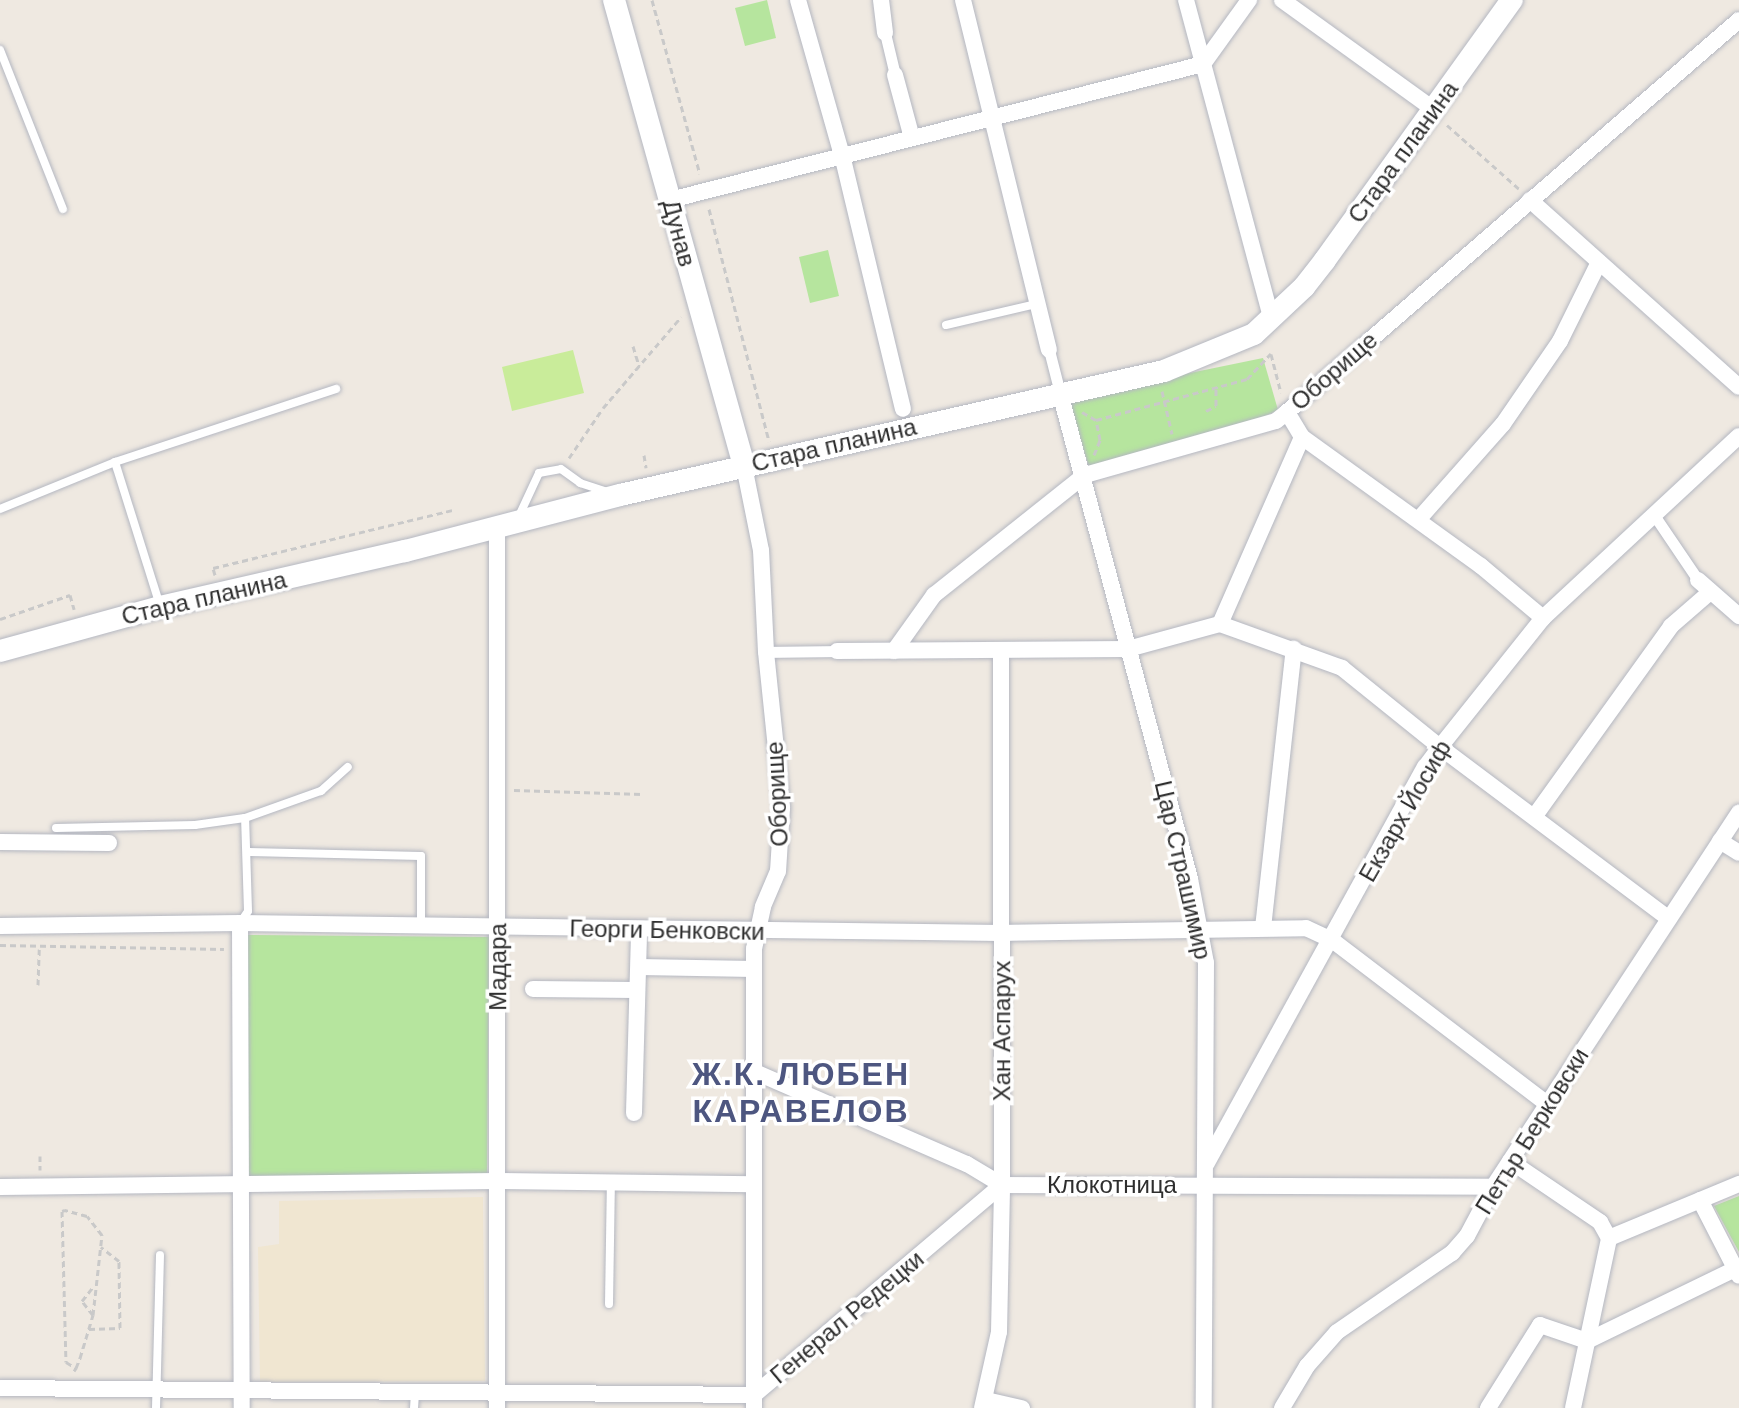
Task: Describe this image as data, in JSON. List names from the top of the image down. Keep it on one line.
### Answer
{"streets":{"main road":["Стара планина","Дунав"],"street":["Оборище","Екзарх Йосиф","Цар Страшимир","Георги Бенковски","Мадара","Хан Аспарух","Петър Берковски","Клокотница","Генерал Редецки"]},"crossings":[["Стара планина","Дунав"],["Стара планина","Оборище"],["Стара планина","Цар Страшимир"],["Стара планина","Мадара"],["Дунав","Оборище"],["Оборище","Цар Страшимир"],["Оборище","Георги Бенковски"],["Оборище","Генерал Редецки"],["Екзарх Йосиф","Цар Страшимир"],["Екзарх Йосиф","Георги Бенковски"],["Екзарх Йосиф","Клокотница"],["Цар Страшимир","Георги Бенковски"],["Цар Страшимир","Клокотница"],["Георги Бенковски","Мадара"],["Георги Бенковски","Хан Аспарух"],["Георги Бенковски","Петър Берковски"],["Мадара","Генерал Редецки"],["Хан Аспарух","Клокотница"],["Хан Аспарух","Генерал Редецки"],["Петър Берковски","Клокотница"],["Клокотница","Генерал Редецки"]],"districts":["Ж.К. ЛЮБЕН КАРАВЕЛОВ"]}
